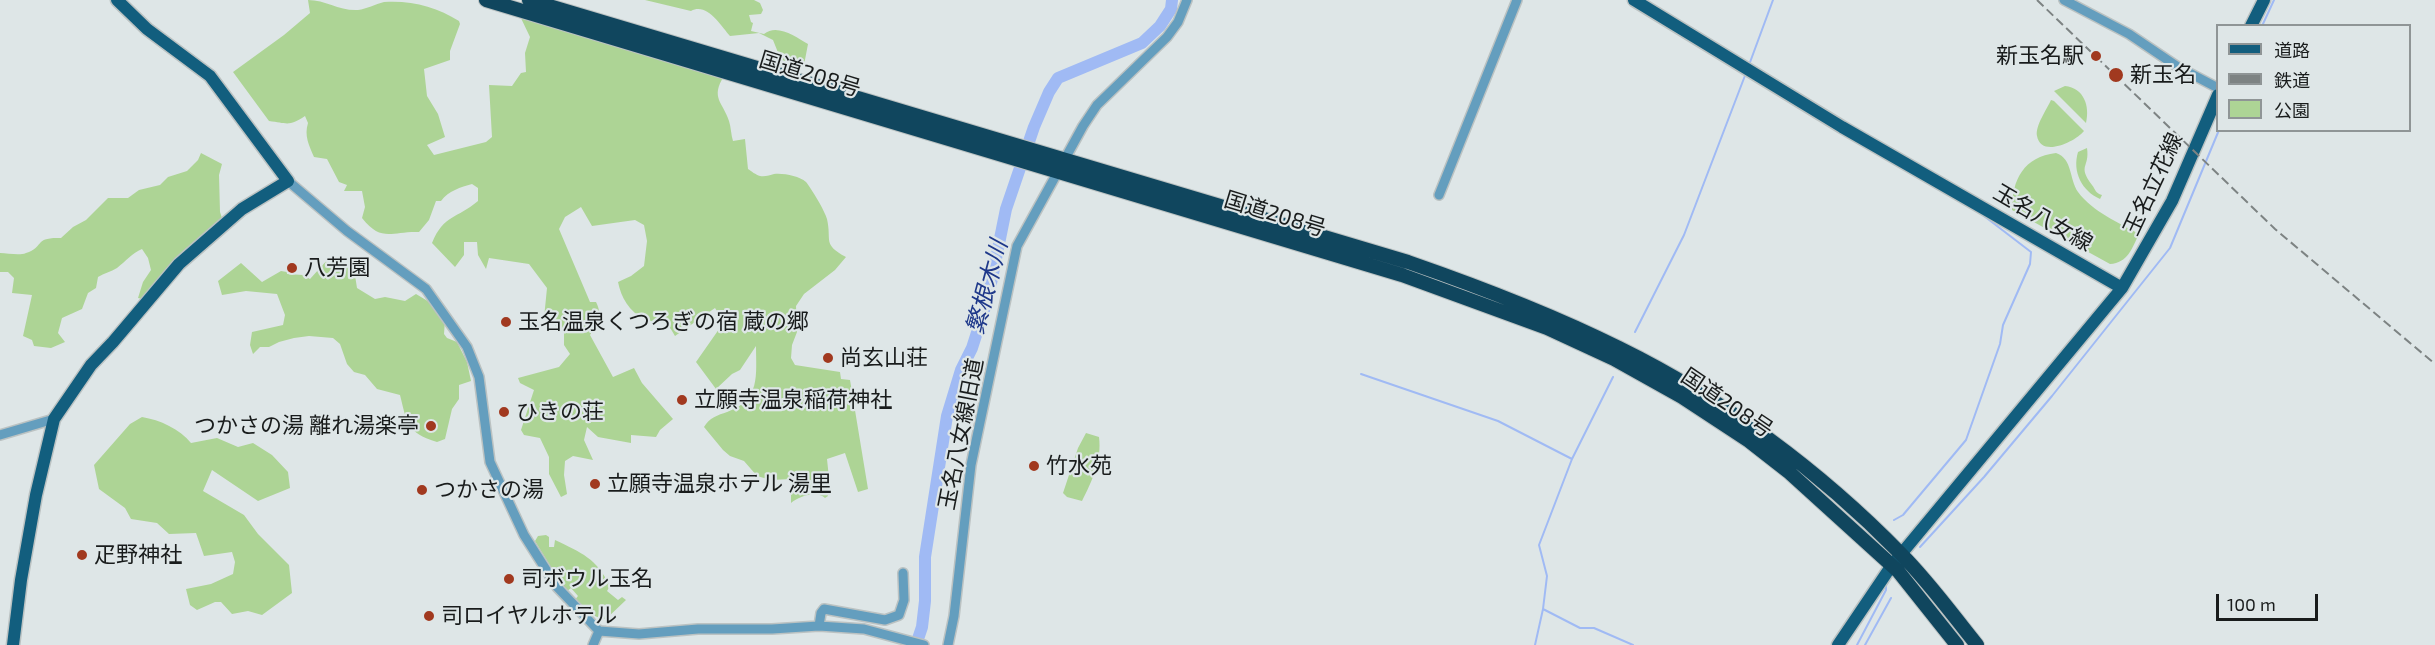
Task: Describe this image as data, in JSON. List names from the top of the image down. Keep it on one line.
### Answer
{"streets":{"highway":["国道208号"],"main road":["玉名立花線","玉名八女線"],"street":["玉名八女線旧道"]},"crossings":[["国道208号","玉名八女線旧道"],["玉名立花線","玉名八女線"]],"water":["繁根木川"],"places":["新玉名駅","新玉名","八芳園","玉名温泉くつろぎの宿 蔵の郷","尚玄山荘","立願寺温泉稲荷神社","ひきの荘","つかさの湯 離れ湯楽亭","竹水苑","立願寺温泉ホテル 湯里","つかさの湯","疋野神社","司ボウル玉名","司ロイヤルホテル"],"legend":["道路","鉄道","公園"],"scale_bar":"100 m"}
